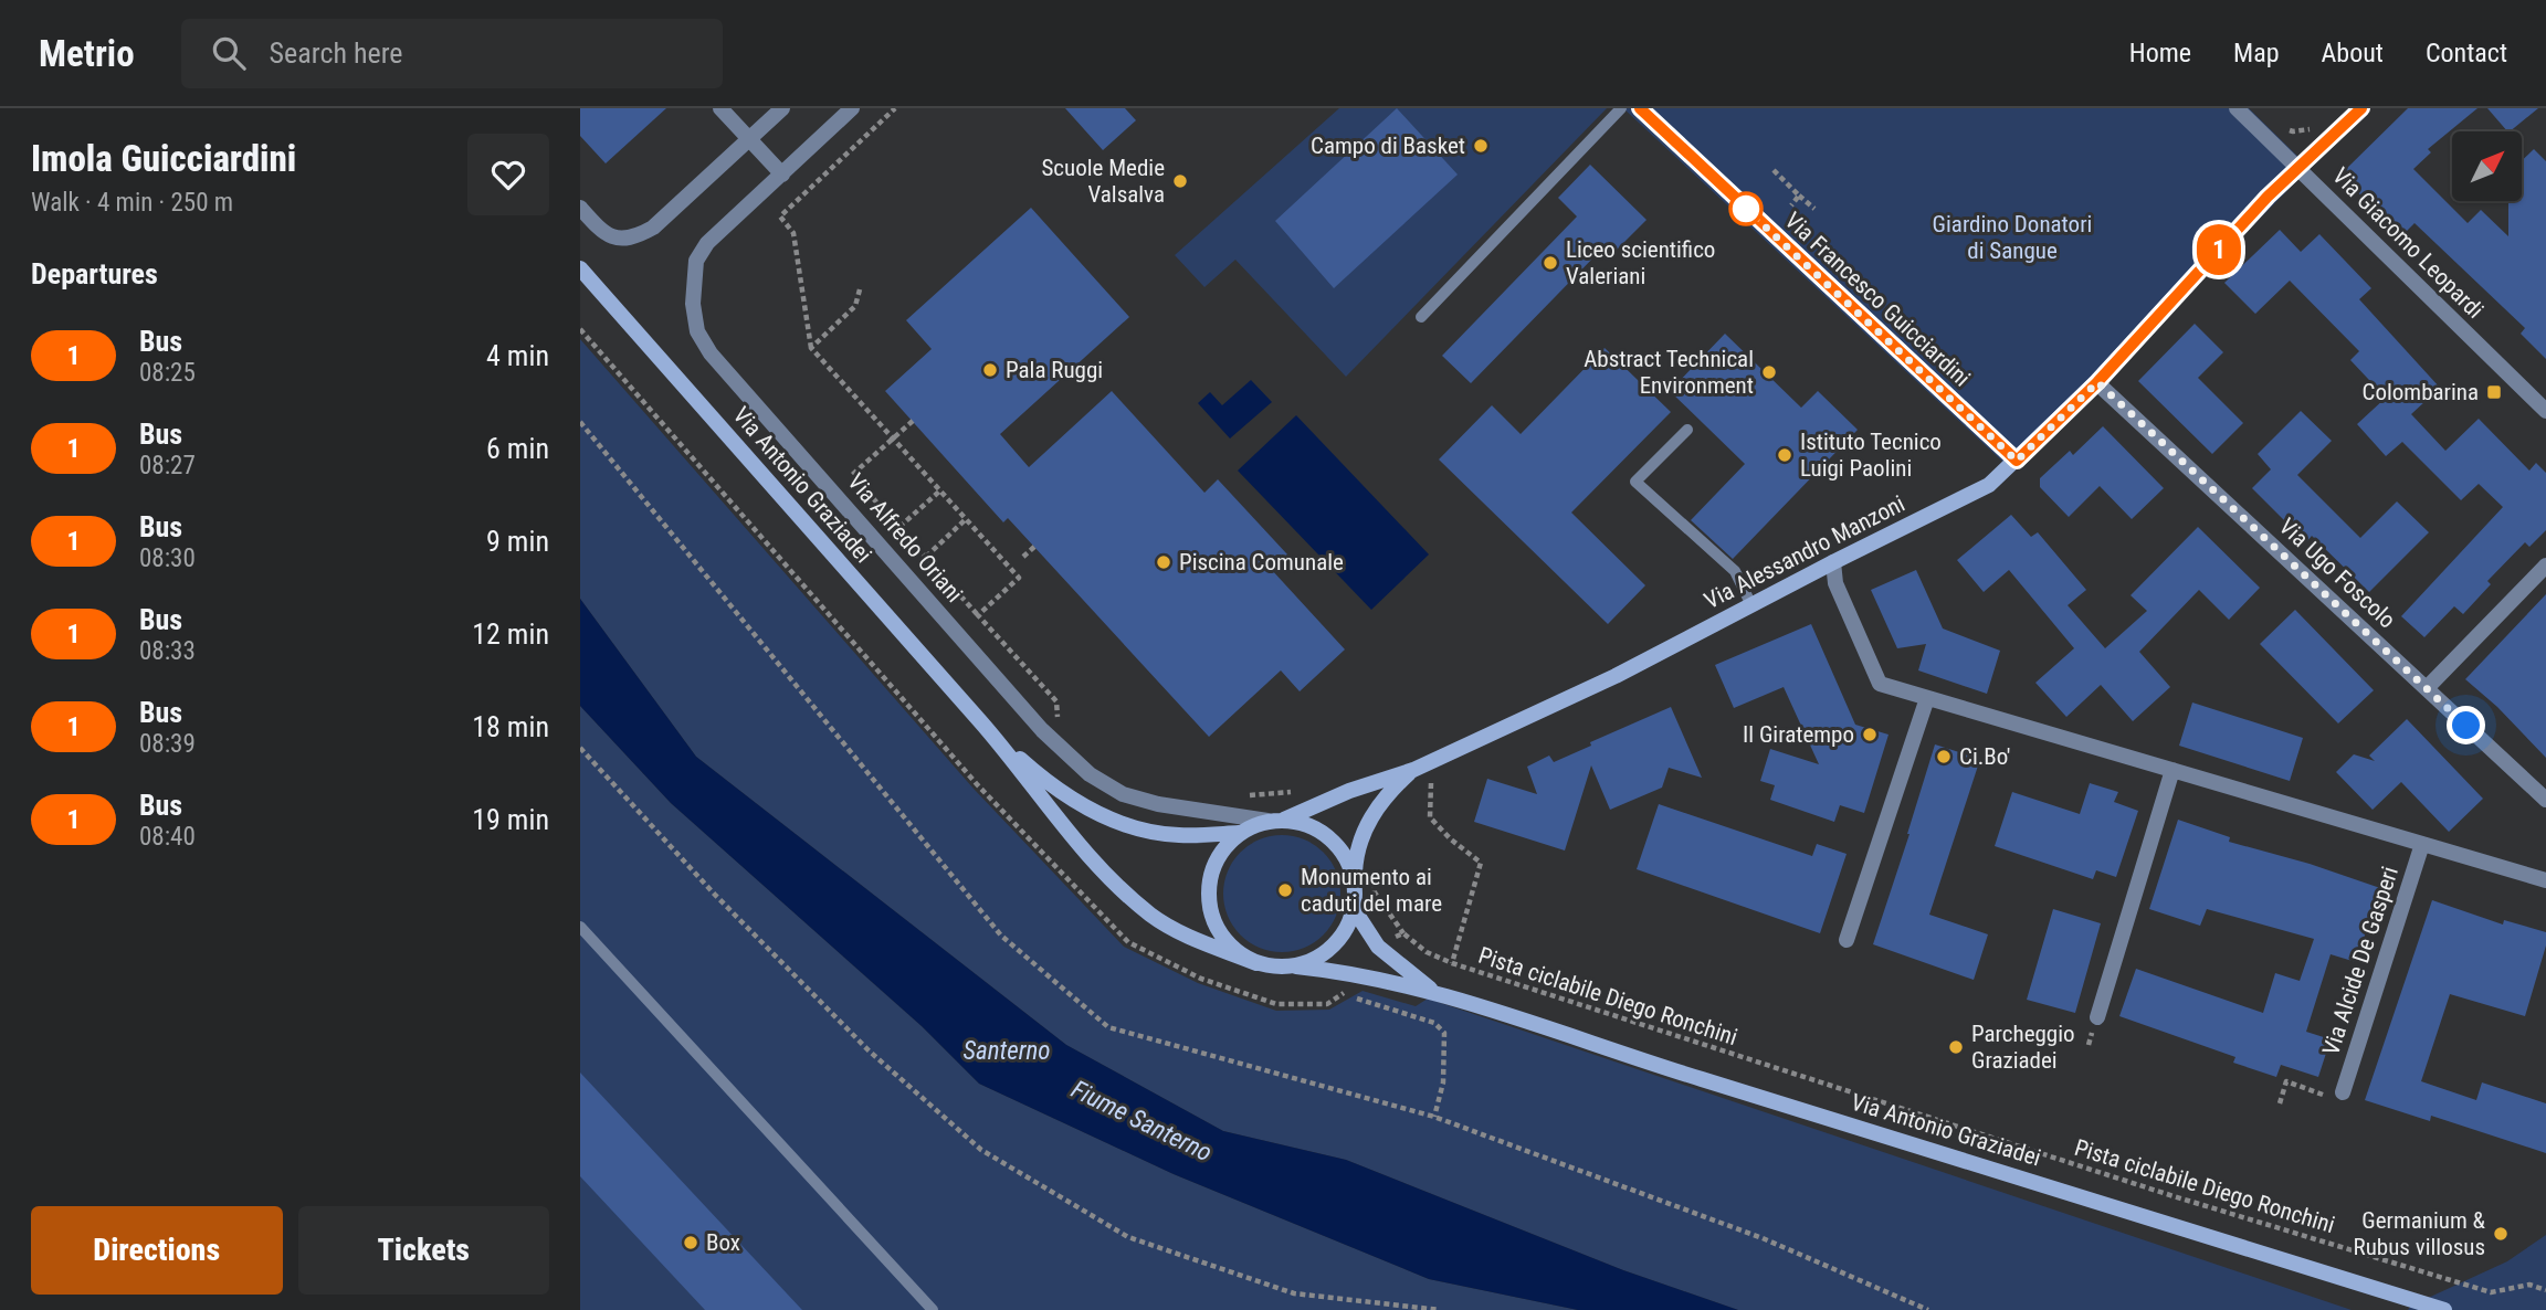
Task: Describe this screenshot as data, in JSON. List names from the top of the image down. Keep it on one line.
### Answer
{"streets":{"street":["Via Giacomo Leopardi","Via Francesco Guicciardini","Via Antonio Graziadei","Via Alfredo Oriani","Via Alessandro Manzoni","Via Ugo Foscolo","Via Alcide De Gasperi"],"path":["Pista ciclabile Diego Ronchini"]},"crossings":[["Via Giacomo Leopardi","Via Alessandro Manzoni"],["Via Francesco Guicciardini","Via Alessandro Manzoni"],["Via Antonio Graziadei","Via Alfredo Oriani"],["Via Antonio Graziadei","Via Alessandro Manzoni"],["Via Alfredo Oriani","Via Alessandro Manzoni"],["Via Alessandro Manzoni","Via Ugo Foscolo"],["Via Alessandro Manzoni","Via Alcide De Gasperi"]],"water":["Santerno","Fiume Santerno"],"parks":["Giardino Donatori di Sangue"],"places":{"other":["Campo di Basket","Scuole Medie Valsalva","Liceo scientifico Valeriani","Pala Ruggi","Abstract Technical Environment","Istituto Tecnico Luigi Paolini","Piscina Comunale","Il Giratempo","Ci.Bo'","Monumento ai caduti del mare","Parcheggio Graziadei","Germanium & Rubus villosus","Box"],"transit":["Colombarina"]},"lines":["bus line 1"],"north":"top right","page":{"header":"Metrio","search":"Search here","nav":["Home","Map","About","Contact"],"heading":[["Imola Guicciardini","Walk · 4 min · 250 m"],"Departures"],"on_map":"1","list":[{"mark":"1","name":"Bus","note":"08:25","value":"4 min"},{"mark":"1","name":"Bus","note":"08:27","value":"6 min"},{"mark":"1","name":"Bus","note":"08:30","value":"9 min"},{"mark":"1","name":"Bus","note":"08:33","value":"12 min"},{"mark":"1","name":"Bus","note":"08:39","value":"18 min"},{"mark":"1","name":"Bus","note":"08:40","value":"19 min"}],"buttons":["Directions","Tickets"]}}
